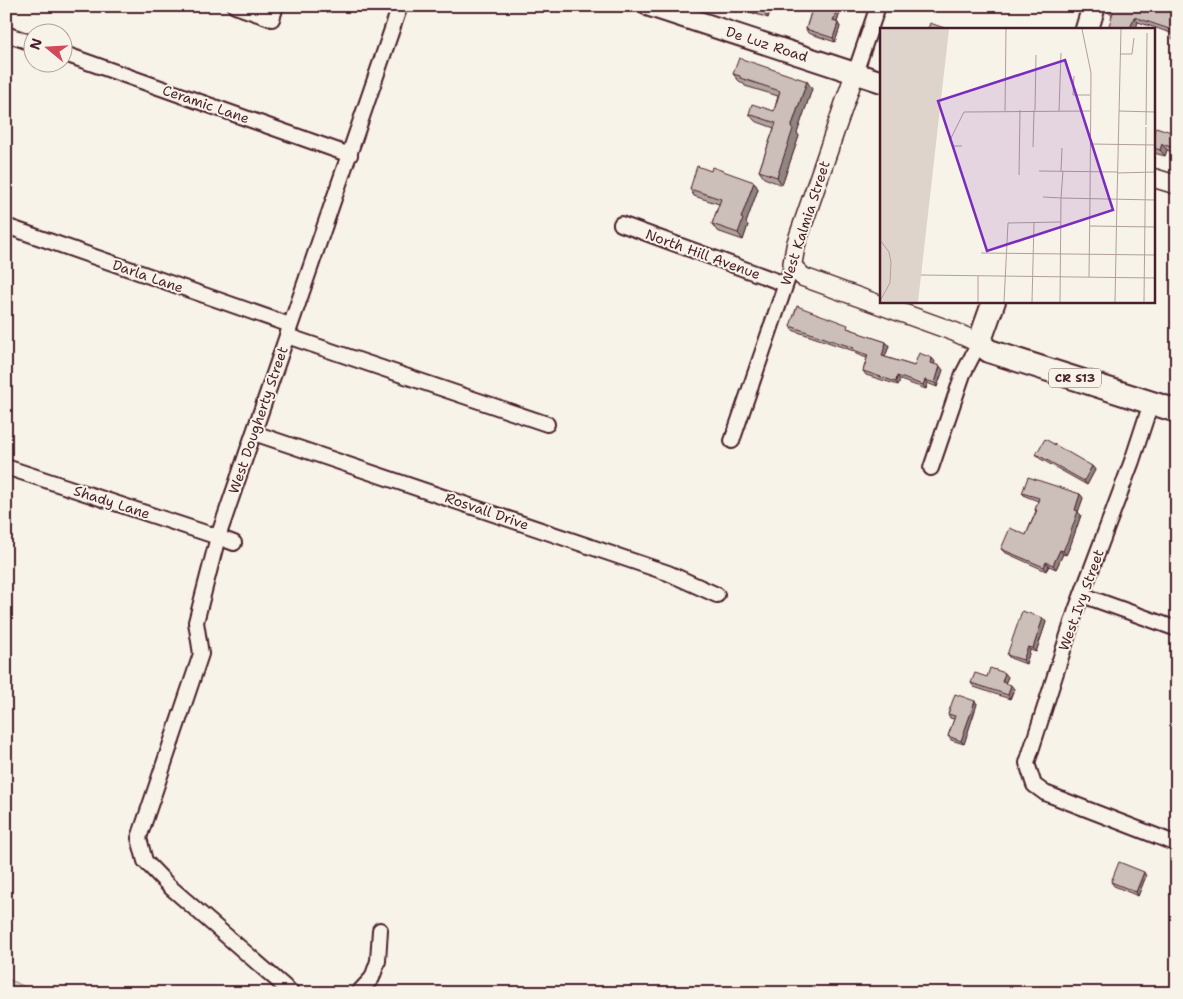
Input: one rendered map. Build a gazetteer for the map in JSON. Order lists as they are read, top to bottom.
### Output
{
  "streets": {
    "main road": ["De Luz Road", "CR S13"],
    "street": [
      "Ceramic Lane",
      "West Kalmia Street",
      "North Hill Avenue",
      "Darla Lane",
      "West Dougherty Street",
      "Shady Lane",
      "Rosvall Drive",
      "West Ivy Street"
    ]
  },
  "crossings": [
    ["De Luz Road", "West Kalmia Street"],
    ["Ceramic Lane", "West Dougherty Street"],
    ["West Kalmia Street", "North Hill Avenue"],
    ["Darla Lane", "West Dougherty Street"],
    ["CR S13", "West Ivy Street"],
    ["West Dougherty Street", "Shady Lane"],
    ["West Dougherty Street", "Rosvall Drive"]
  ],
  "north": "left"
}
